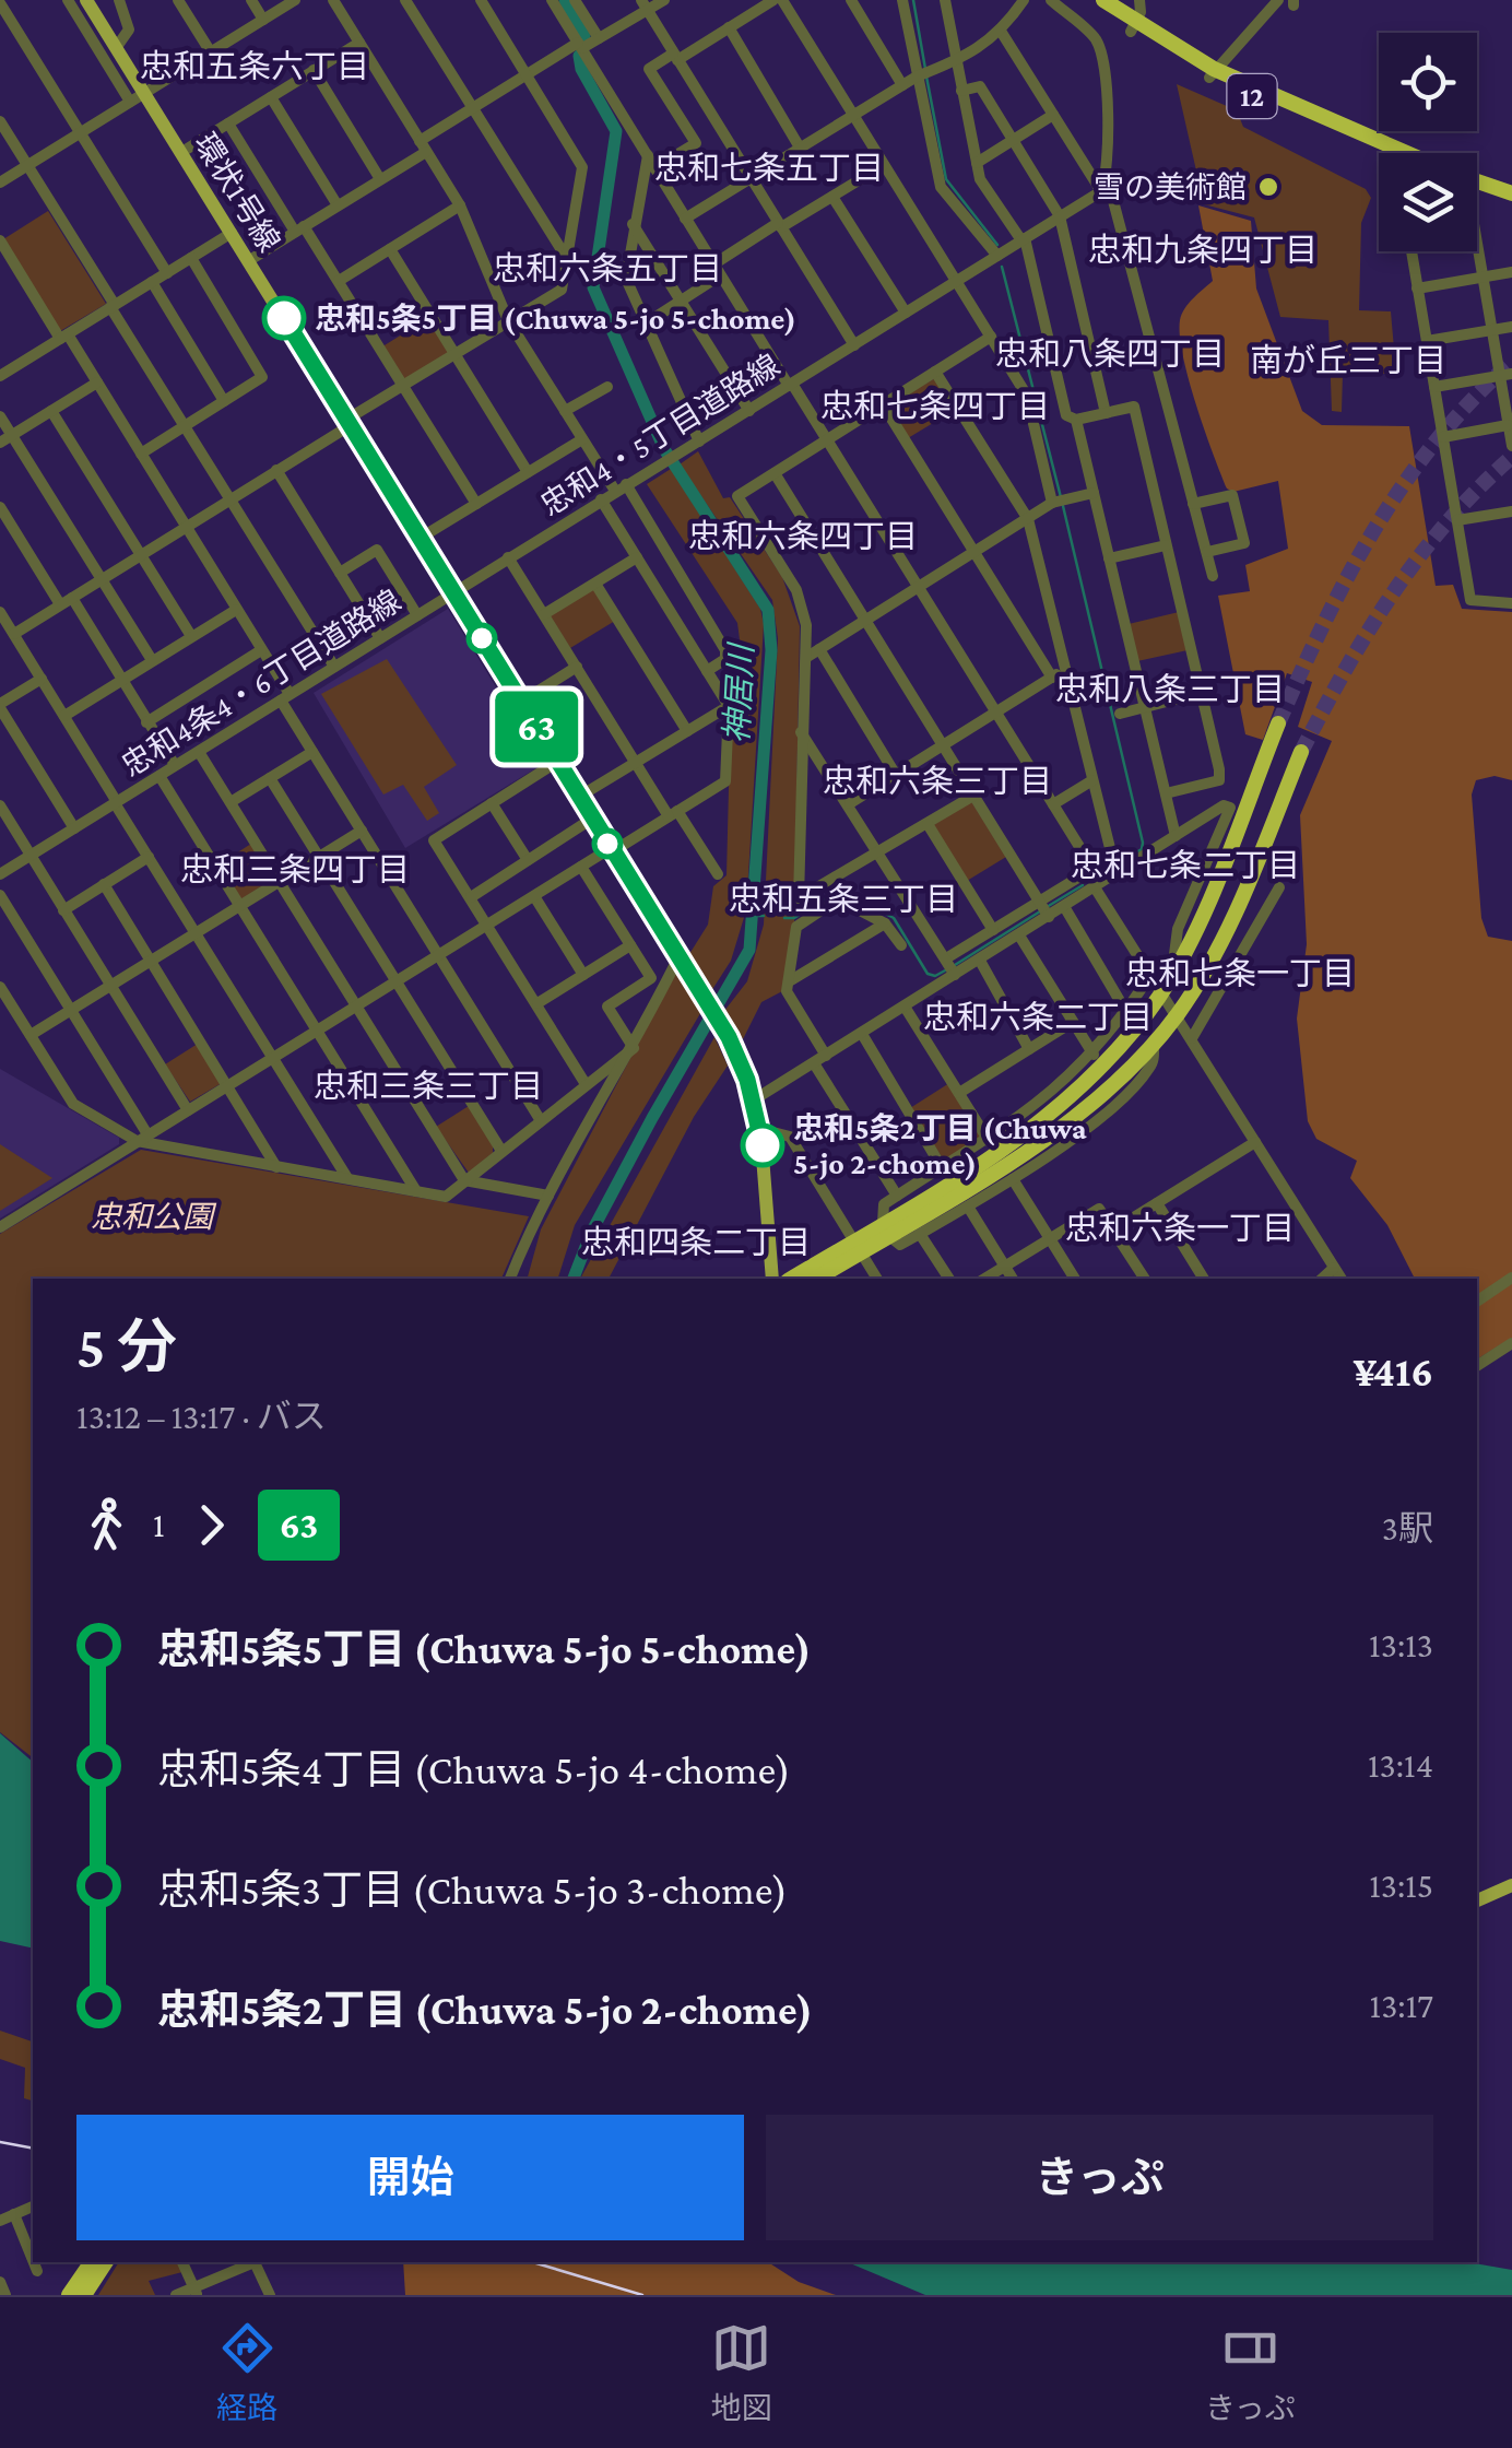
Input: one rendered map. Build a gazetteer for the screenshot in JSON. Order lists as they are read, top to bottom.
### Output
{
  "streets": {
    "highway": ["12"],
    "main road": ["環状1号線"],
    "street": ["忠和4・5丁目道路線", "忠和4条4・6丁目道路線"]
  },
  "crossings": [
    ["環状1号線", "忠和4・5丁目道路線"],
    ["環状1号線", "忠和4条4・6丁目道路線"],
    ["忠和4・5丁目道路線", "忠和4条4・6丁目道路線"]
  ],
  "districts": [
    "忠和五条六丁目",
    "忠和七条五丁目",
    "忠和九条四丁目",
    "忠和六条五丁目",
    "忠和八条四丁目",
    "南が丘三丁目",
    "忠和七条四丁目",
    "忠和六条四丁目",
    "忠和八条三丁目",
    "忠和六条三丁目",
    "忠和七条二丁目",
    "忠和三条四丁目",
    "忠和五条三丁目",
    "忠和七条一丁目",
    "忠和六条二丁目",
    "忠和三条三丁目",
    "忠和六条一丁目",
    "忠和四条二丁目"
  ],
  "water": ["神居川"],
  "parks": ["忠和公園"],
  "places": ["雪の美術館", "忠和5条5丁目 (Chuwa 5-jo 5-chome)", "忠和5条2丁目 (Chuwa 5-jo 2-chome)"],
  "lines": ["bus line 63"],
  "page": {
    "on_map": "63",
    "heading": ["5 分", "13:12 – 13:17 · バス", "¥416"],
    "legs": ["1", "63", "3駅"],
    "list": [
      {
        "name": "忠和5条5丁目 (Chuwa 5-jo 5-chome)",
        "value": "13:13"
      },
      {
        "name": "忠和5条4丁目 (Chuwa 5-jo 4-chome)",
        "value": "13:14"
      },
      {
        "name": "忠和5条3丁目 (Chuwa 5-jo 3-chome)",
        "value": "13:15"
      },
      {
        "name": "忠和5条2丁目 (Chuwa 5-jo 2-chome)",
        "value": "13:17"
      }
    ],
    "buttons": ["開始", "きっぷ"],
    "tabs": ["経路", "地図", "きっぷ"]
  }
}
